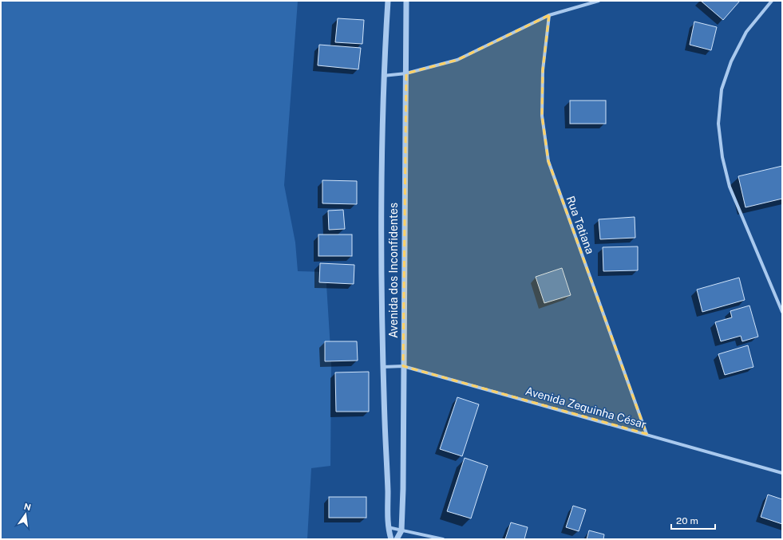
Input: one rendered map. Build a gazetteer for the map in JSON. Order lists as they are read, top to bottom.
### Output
{
  "streets": {
    "street": ["Rua Tatiana", "Avenida dos Inconfidentes", "Avenida Zequinha César"]
  },
  "crossings": [
    ["Rua Tatiana", "Avenida Zequinha César"],
    ["Avenida dos Inconfidentes", "Avenida Zequinha César"]
  ],
  "scale_bar": "20 m",
  "north": "top"
}
